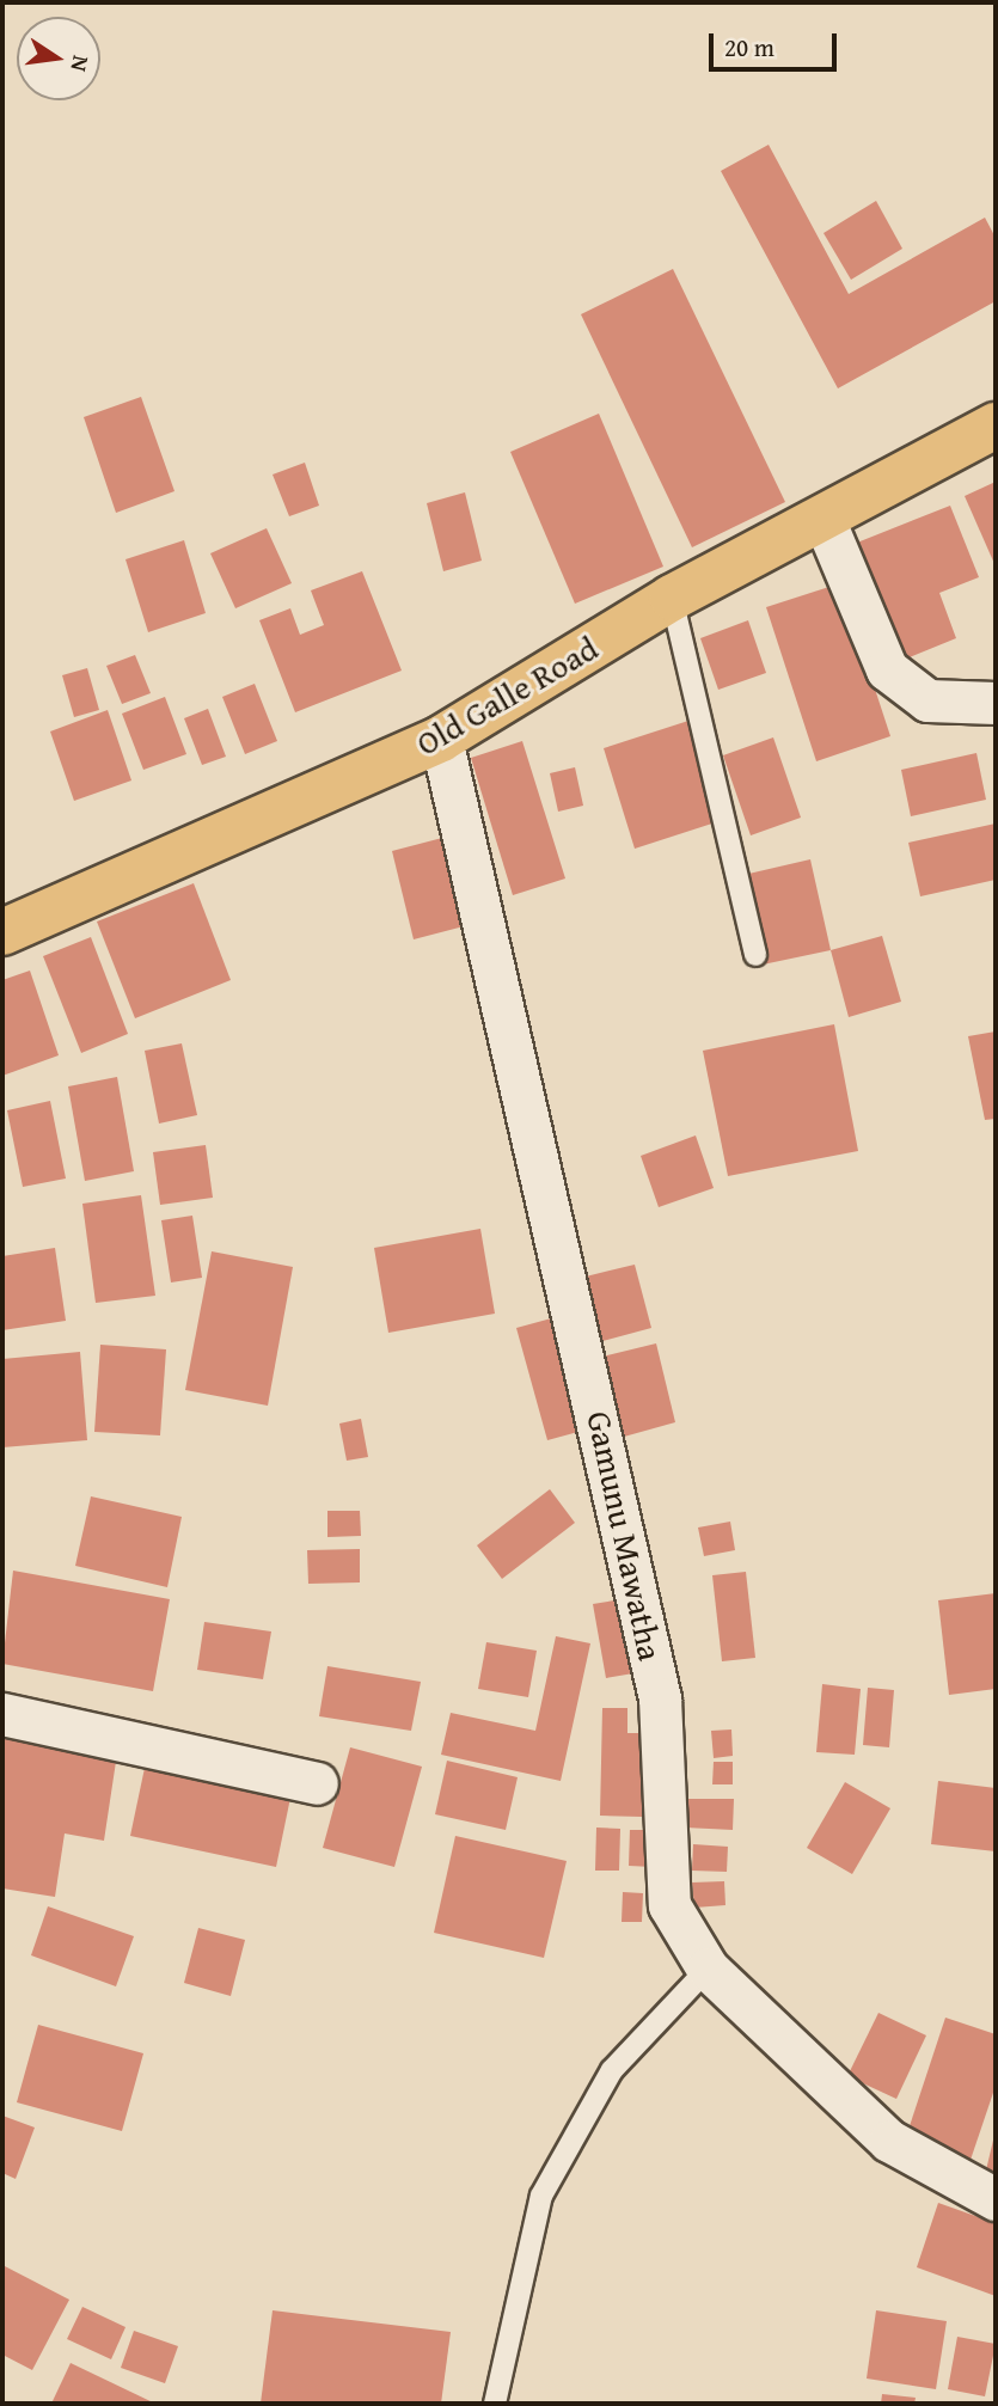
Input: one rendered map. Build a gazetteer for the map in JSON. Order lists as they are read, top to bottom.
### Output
{
  "streets": {
    "highway": ["Old Galle Road"],
    "street": ["Gamunu Mawatha"]
  },
  "crossings": [
    ["Old Galle Road", "Gamunu Mawatha"]
  ],
  "scale_bar": "20 m",
  "north": "right"
}
